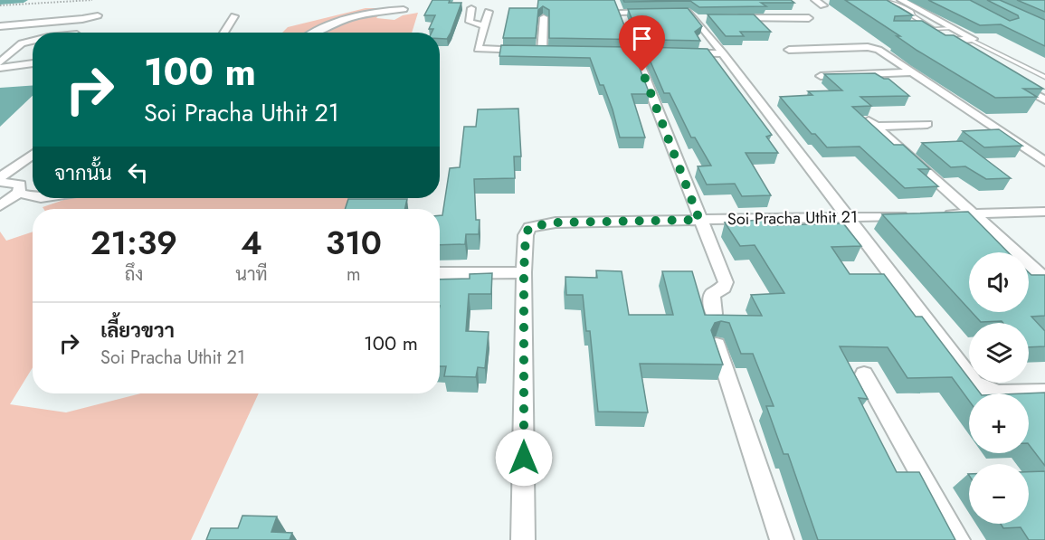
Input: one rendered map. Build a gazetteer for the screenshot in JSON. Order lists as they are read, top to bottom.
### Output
{
  "streets": {
    "street": ["Soi Pracha Uthit 21"]
  },
  "page": {
    "turn": ["100 m", "Soi Pracha Uthit 21"],
    "then": "จากนั้น",
    "eta": [
      "21:39",
      "ถึง",
      "4",
      "นาที",
      "310",
      "m"
    ],
    "map_buttons": ["+", "−"],
    "list": [
      {
        "name": "เลี้ยวขวา",
        "note": "Soi Pracha Uthit 21",
        "value": "100 m"
      }
    ]
  }
}
